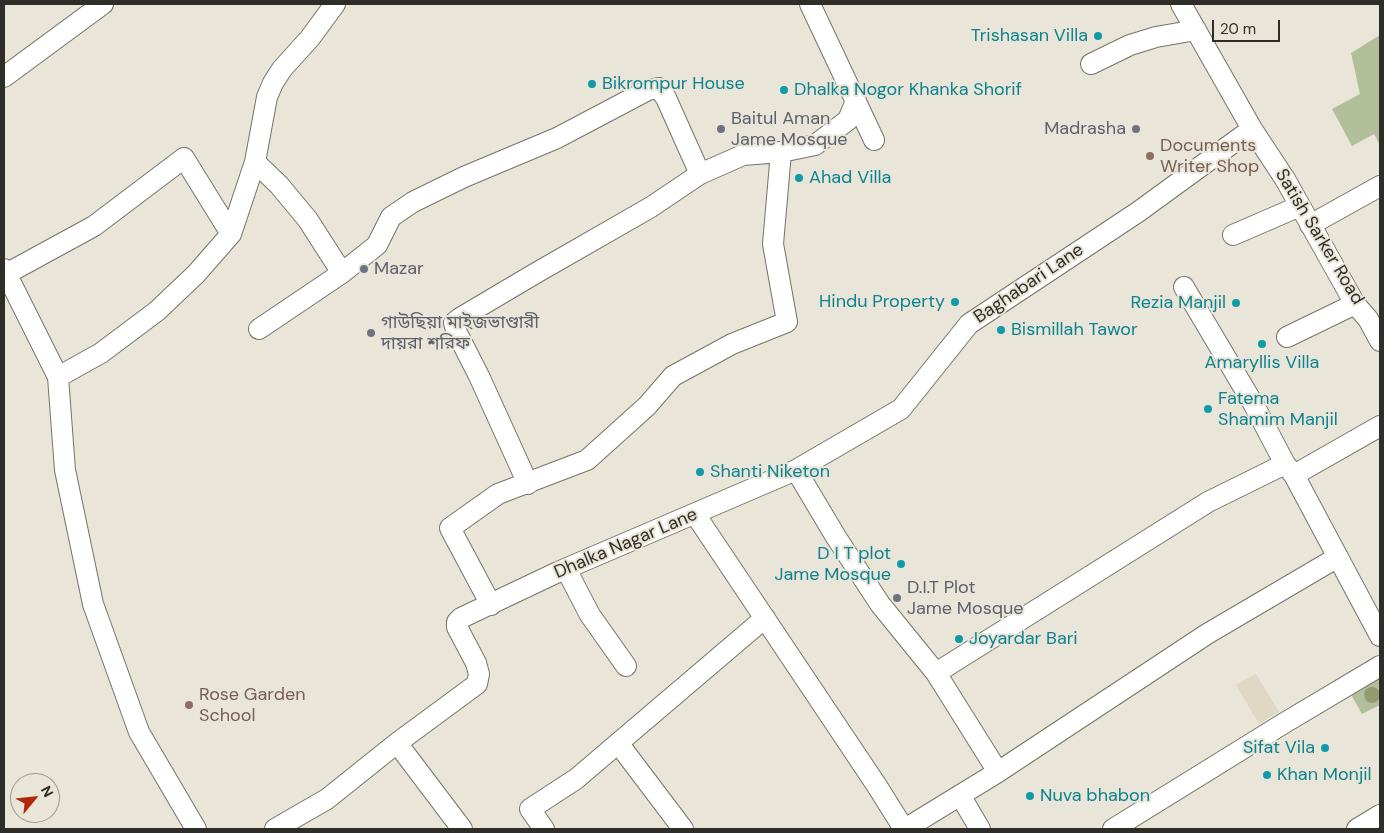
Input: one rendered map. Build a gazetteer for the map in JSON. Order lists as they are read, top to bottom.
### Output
{
  "streets": {
    "street": ["Satish Sarker Road", "Baghabari Lane", "Dhalka Nagar Lane"]
  },
  "crossings": [
    ["Satish Sarker Road", "Baghabari Lane"],
    ["Baghabari Lane", "Dhalka Nagar Lane"]
  ],
  "places": [
    "Trishasan Villa",
    "Bikrompur House",
    "Dhalka Nogor Khanka Shorif",
    "Baitul Aman Jame Mosque",
    "Madrasha",
    "Documents Writer Shop",
    "Ahad Villa",
    "Mazar",
    "Hindu Property",
    "Rezia Manjil",
    "Bismillah Tawor",
    "গাউছিয়া মাইজভাণ্ডারী দায়রা শরিফ",
    "Amaryllis Villa",
    "Fatema Shamim Manjil",
    "Shanti Niketon",
    "D I T plot Jame Mosque",
    "D.I.T Plot Jame Mosque",
    "Joyardar Bari",
    "Rose Garden School",
    "Sifat Vila",
    "Khan Monjil",
    "Nuva bhabon"
  ],
  "scale_bar": "20 m",
  "north": "top right"
}
